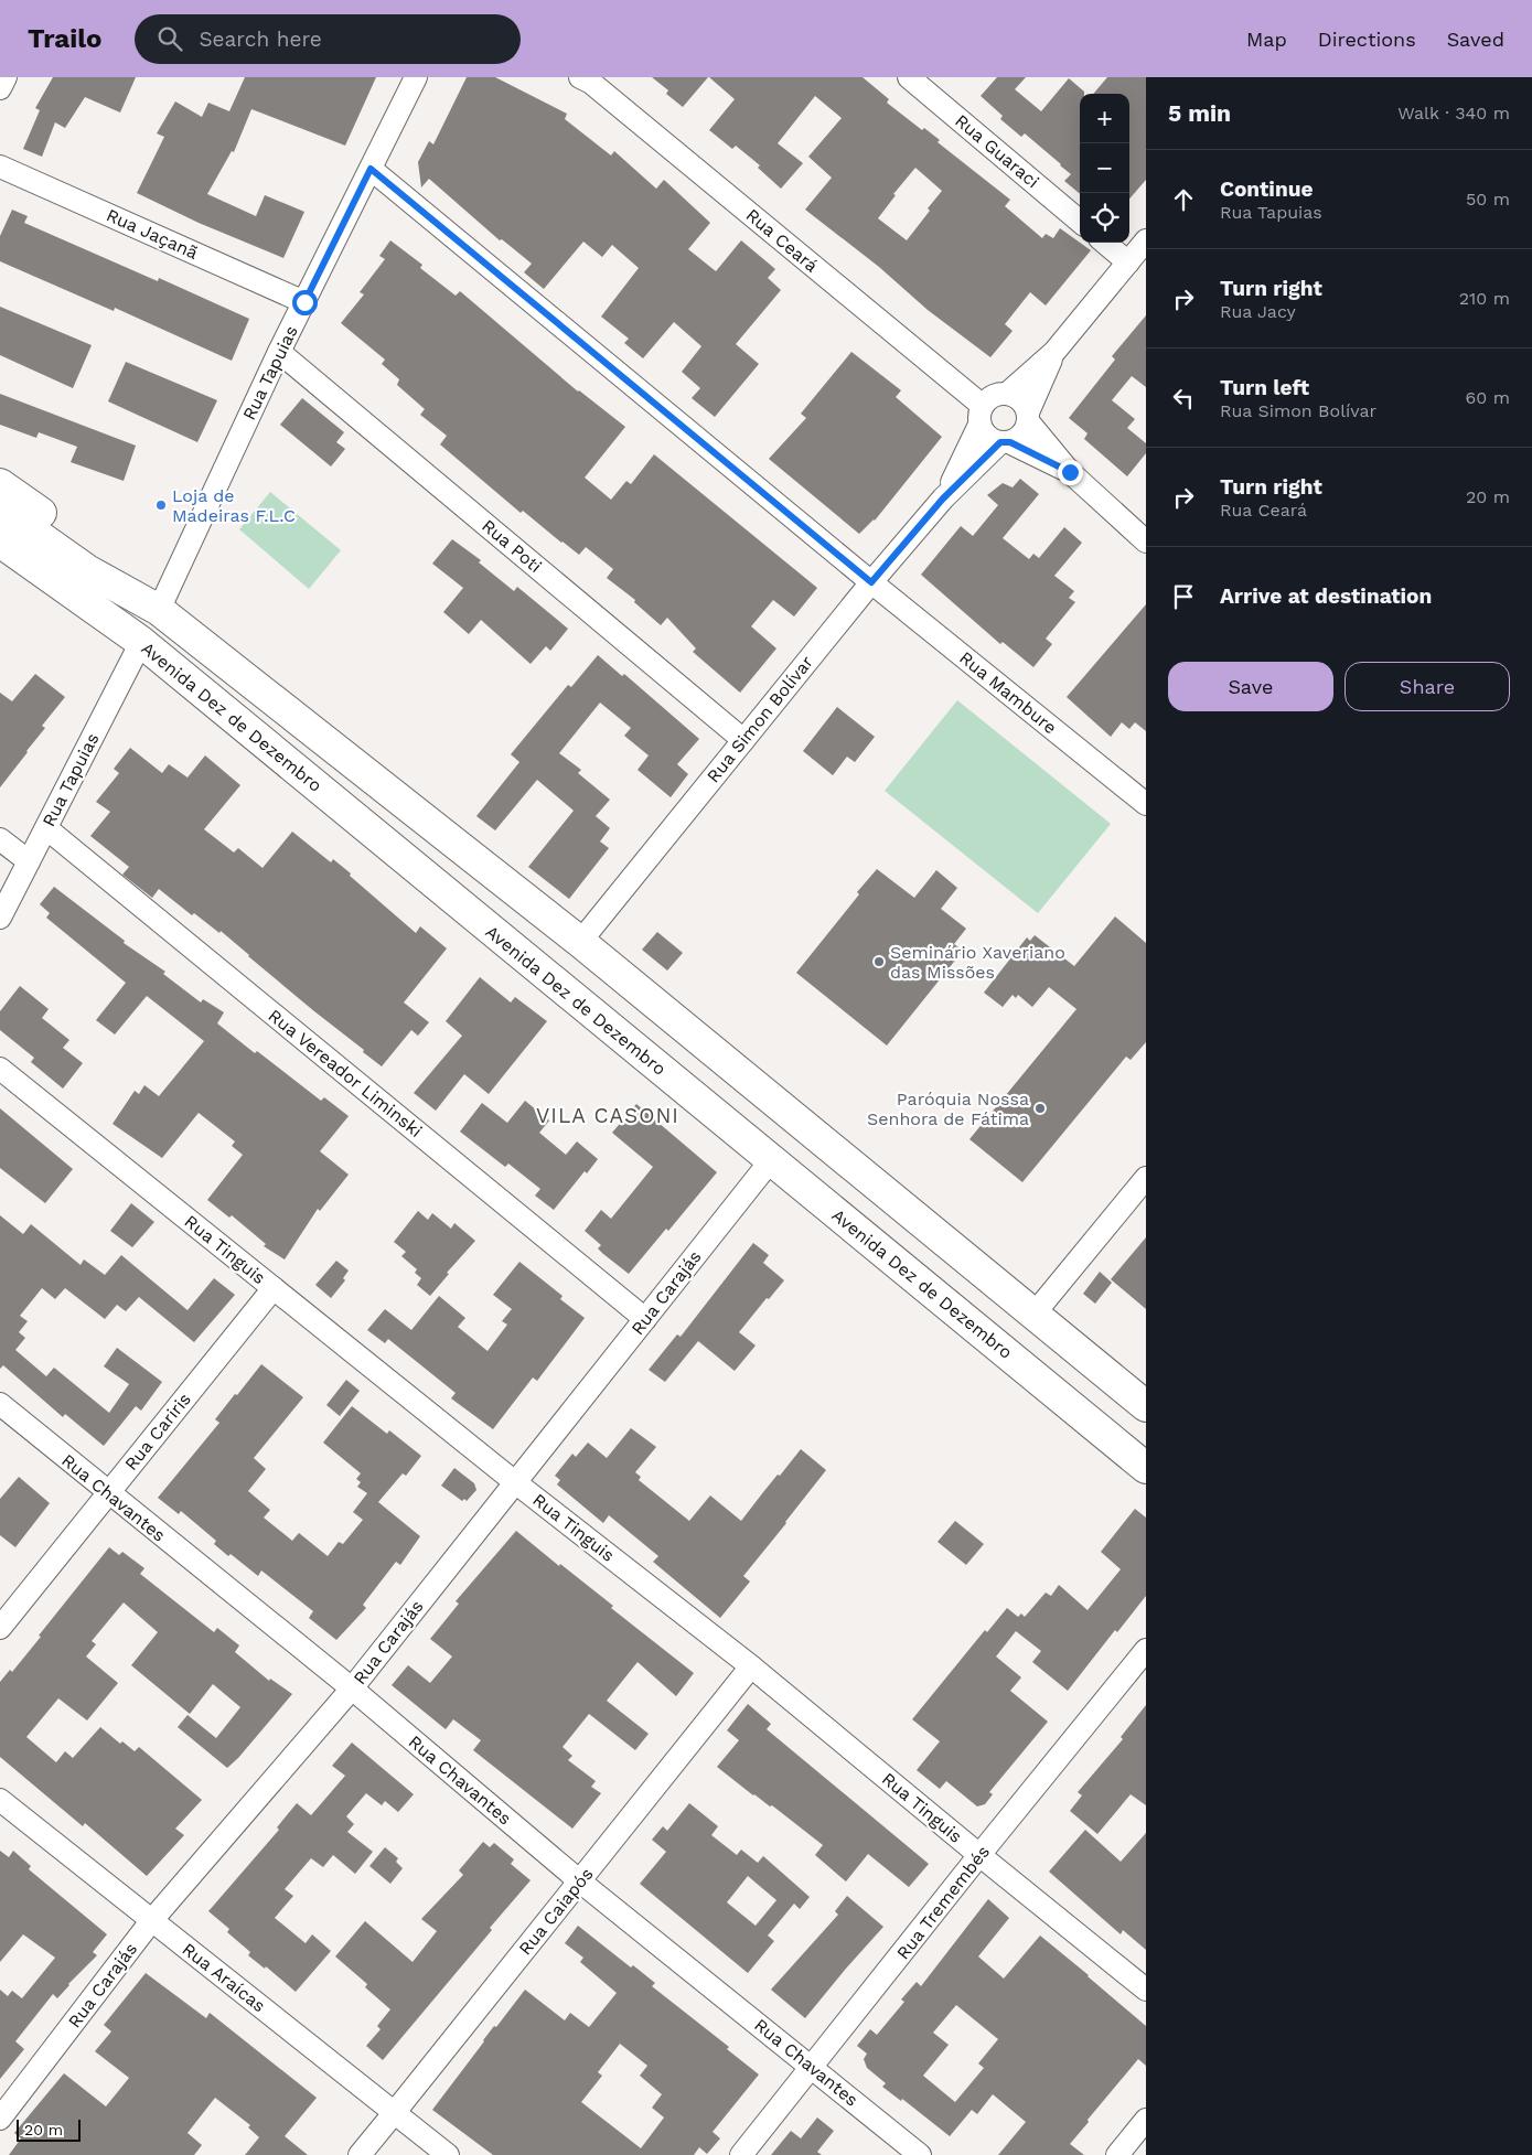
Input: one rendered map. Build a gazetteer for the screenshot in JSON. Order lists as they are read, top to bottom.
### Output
{
  "streets": {
    "highway": ["Avenida Dez de Dezembro"],
    "street": [
      "Rua Guaraci",
      "Rua Jaçanã",
      "Rua Ceará",
      "Rua Tapuias",
      "Rua Poti",
      "Rua Mambure",
      "Rua Simon Bolívar",
      "Rua Vereador Liminski",
      "Rua Tinguis",
      "Rua Carajás",
      "Rua Cariris",
      "Rua Chavantes",
      "Rua Tremembés",
      "Rua Caiapós",
      "Rua Araícas"
    ]
  },
  "crossings": [
    ["Rua Jaçanã", "Rua Tapuias"],
    ["Rua Ceará", "Rua Simon Bolívar"],
    ["Rua Tapuias", "Rua Poti"],
    ["Rua Tapuias", "Rua Mambure"],
    ["Rua Tapuias", "Avenida Dez de Dezembro"],
    ["Rua Tapuias", "Rua Vereador Liminski"],
    ["Rua Poti", "Rua Simon Bolívar"],
    ["Rua Mambure", "Rua Simon Bolívar"],
    ["Avenida Dez de Dezembro", "Rua Simon Bolívar"],
    ["Avenida Dez de Dezembro", "Rua Carajás"],
    ["Rua Vereador Liminski", "Rua Carajás"],
    ["Rua Tinguis", "Rua Carajás"],
    ["Rua Tinguis", "Rua Cariris"],
    ["Rua Tinguis", "Rua Tremembés"],
    ["Rua Tinguis", "Rua Caiapós"],
    ["Rua Carajás", "Rua Chavantes"],
    ["Rua Carajás", "Rua Araícas"],
    ["Rua Cariris", "Rua Chavantes"],
    ["Rua Chavantes", "Rua Tremembés"],
    ["Rua Chavantes", "Rua Caiapós"],
    ["Rua Caiapós", "Rua Araícas"]
  ],
  "districts": ["VILA CASONI"],
  "places": ["Loja de Madeiras F.L.C", "Seminário Xaveriano das Missões", "Paróquia Nossa Senhora de Fátima"],
  "scale_bar": "20 m",
  "page": {
    "header": "Trailo",
    "search": "Search here",
    "nav": ["Map", "Directions", "Saved"],
    "heading": ["5 min", "Walk · 340 m"],
    "map_buttons": ["+", "−"],
    "list": [
      ["Continue", "Rua Tapuias", "50 m"],
      ["Turn right", "Rua Jacy", "210 m"],
      ["Turn left", "Rua Simon Bolívar", "60 m"],
      ["Turn right", "Rua Ceará", "20 m"],
      "Arrive at destination"
    ],
    "buttons": ["Save", "Share"],
    "scale": "20 m"
  }
}
